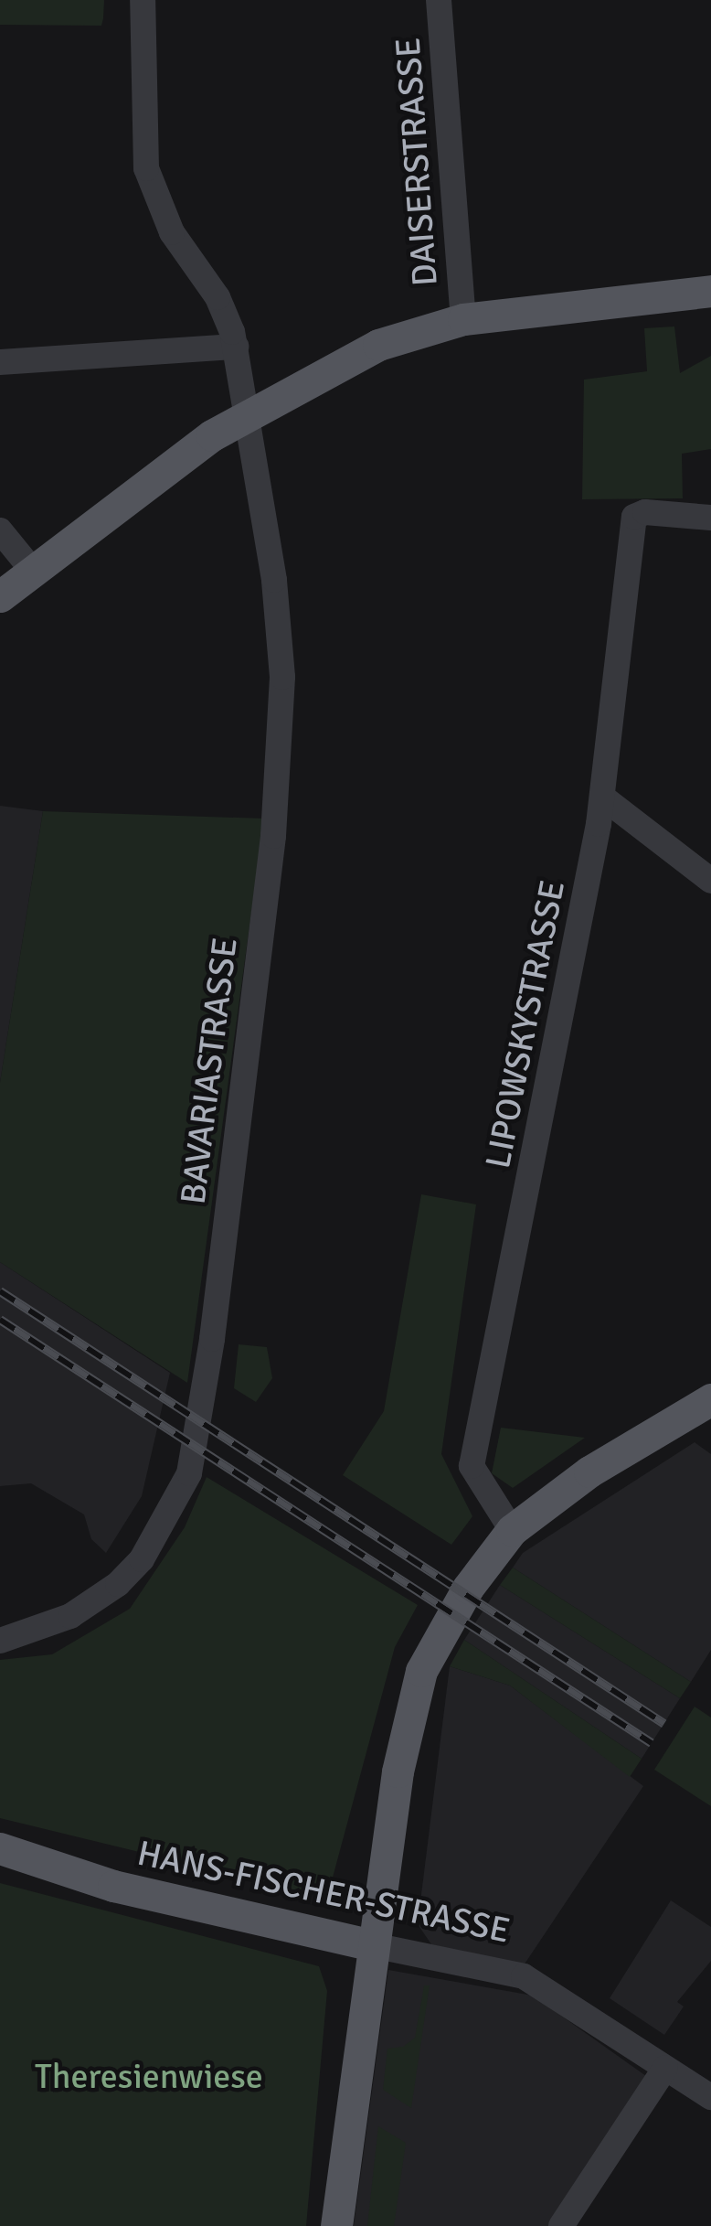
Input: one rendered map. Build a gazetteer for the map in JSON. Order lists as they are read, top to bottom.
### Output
{
  "streets": {
    "main road": ["HANS-FISCHER-STRASSE"],
    "street": ["DAISERSTRASSE", "LIPOWSKYSTRASSE", "BAVARIASTRASSE"]
  },
  "parks": ["Theresienwiese"]
}
